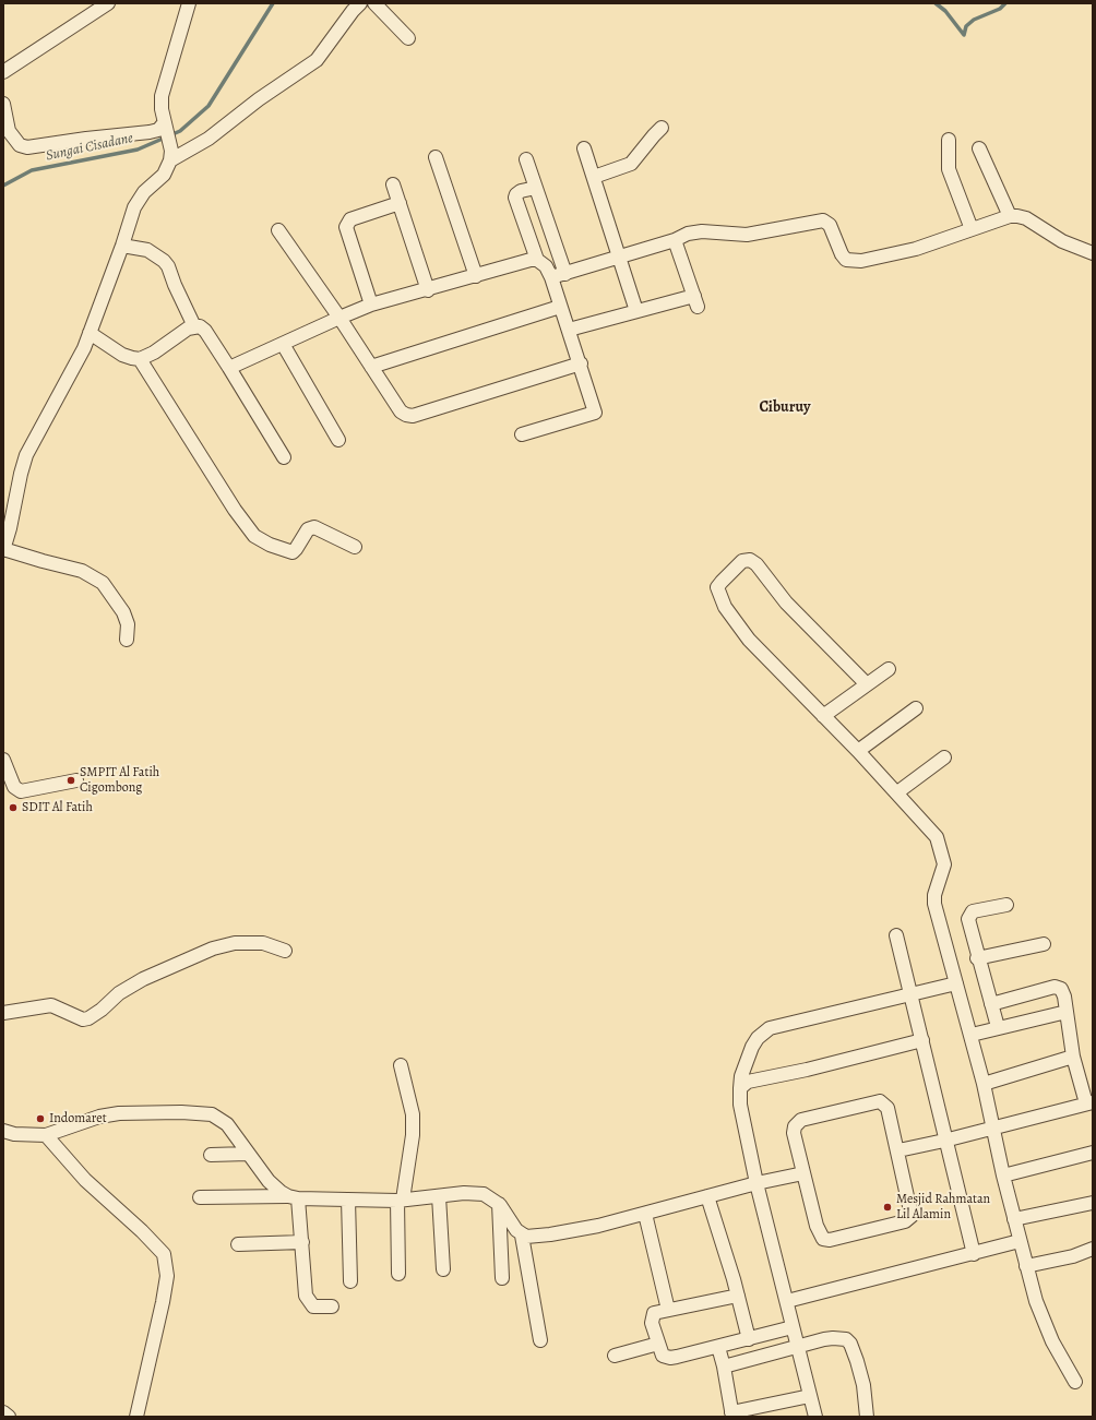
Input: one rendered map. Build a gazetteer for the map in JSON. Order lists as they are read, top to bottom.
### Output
{
  "districts": ["Ciburuy"],
  "water": ["Sungai Cisadane"],
  "places": [
    "SMPIT Al Fatih Cigombong",
    "SDIT Al Fatih",
    "Indomaret",
    "Mesjid Rahmatan Lil Alamin"
  ]
}
